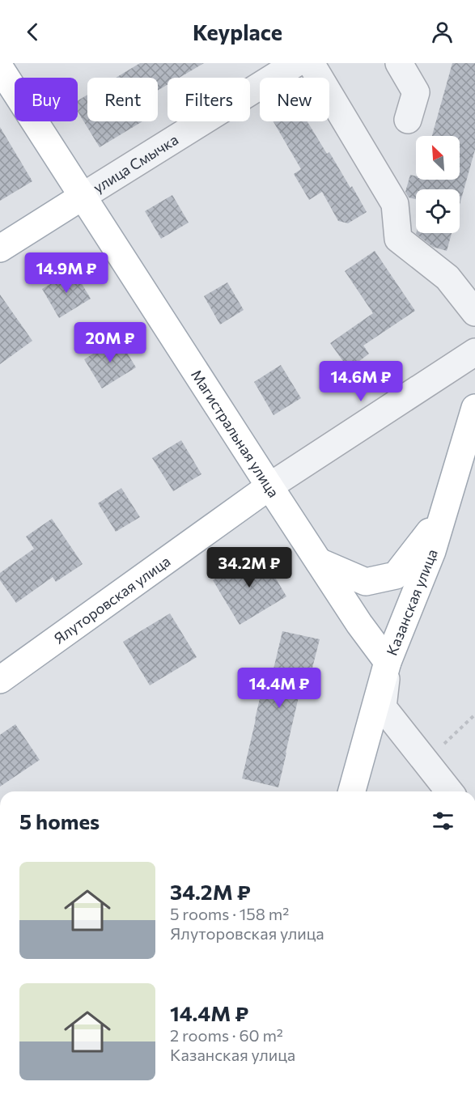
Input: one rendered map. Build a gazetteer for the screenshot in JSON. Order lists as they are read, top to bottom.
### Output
{
  "streets": {
    "main road": [
      "улица Смычка",
      "Магистральная улица",
      "Ялуторовская улица",
      "Казанская улица"
    ]
  },
  "crossings": [
    ["улица Смычка", "Магистральная улица"],
    ["Магистральная улица", "Ялуторовская улица"],
    ["Магистральная улица", "Казанская улица"]
  ],
  "north": "top left",
  "page": {
    "header": "Keyplace",
    "chip": [
      "Buy",
      "Rent",
      "Filters",
      "New"
    ],
    "price": [
      "14.9M ₽",
      "20M ₽",
      "14.6M ₽",
      "34.2M ₽",
      "14.4M ₽"
    ],
    "heading": "5 homes",
    "list": [
      {
        "name": "34.2M ₽",
        "note": "5 rooms · 158 m² · Ялуторовская улица"
      },
      {
        "name": "14.4M ₽",
        "note": "2 rooms · 60 m² · Казанская улица"
      }
    ]
  }
}
